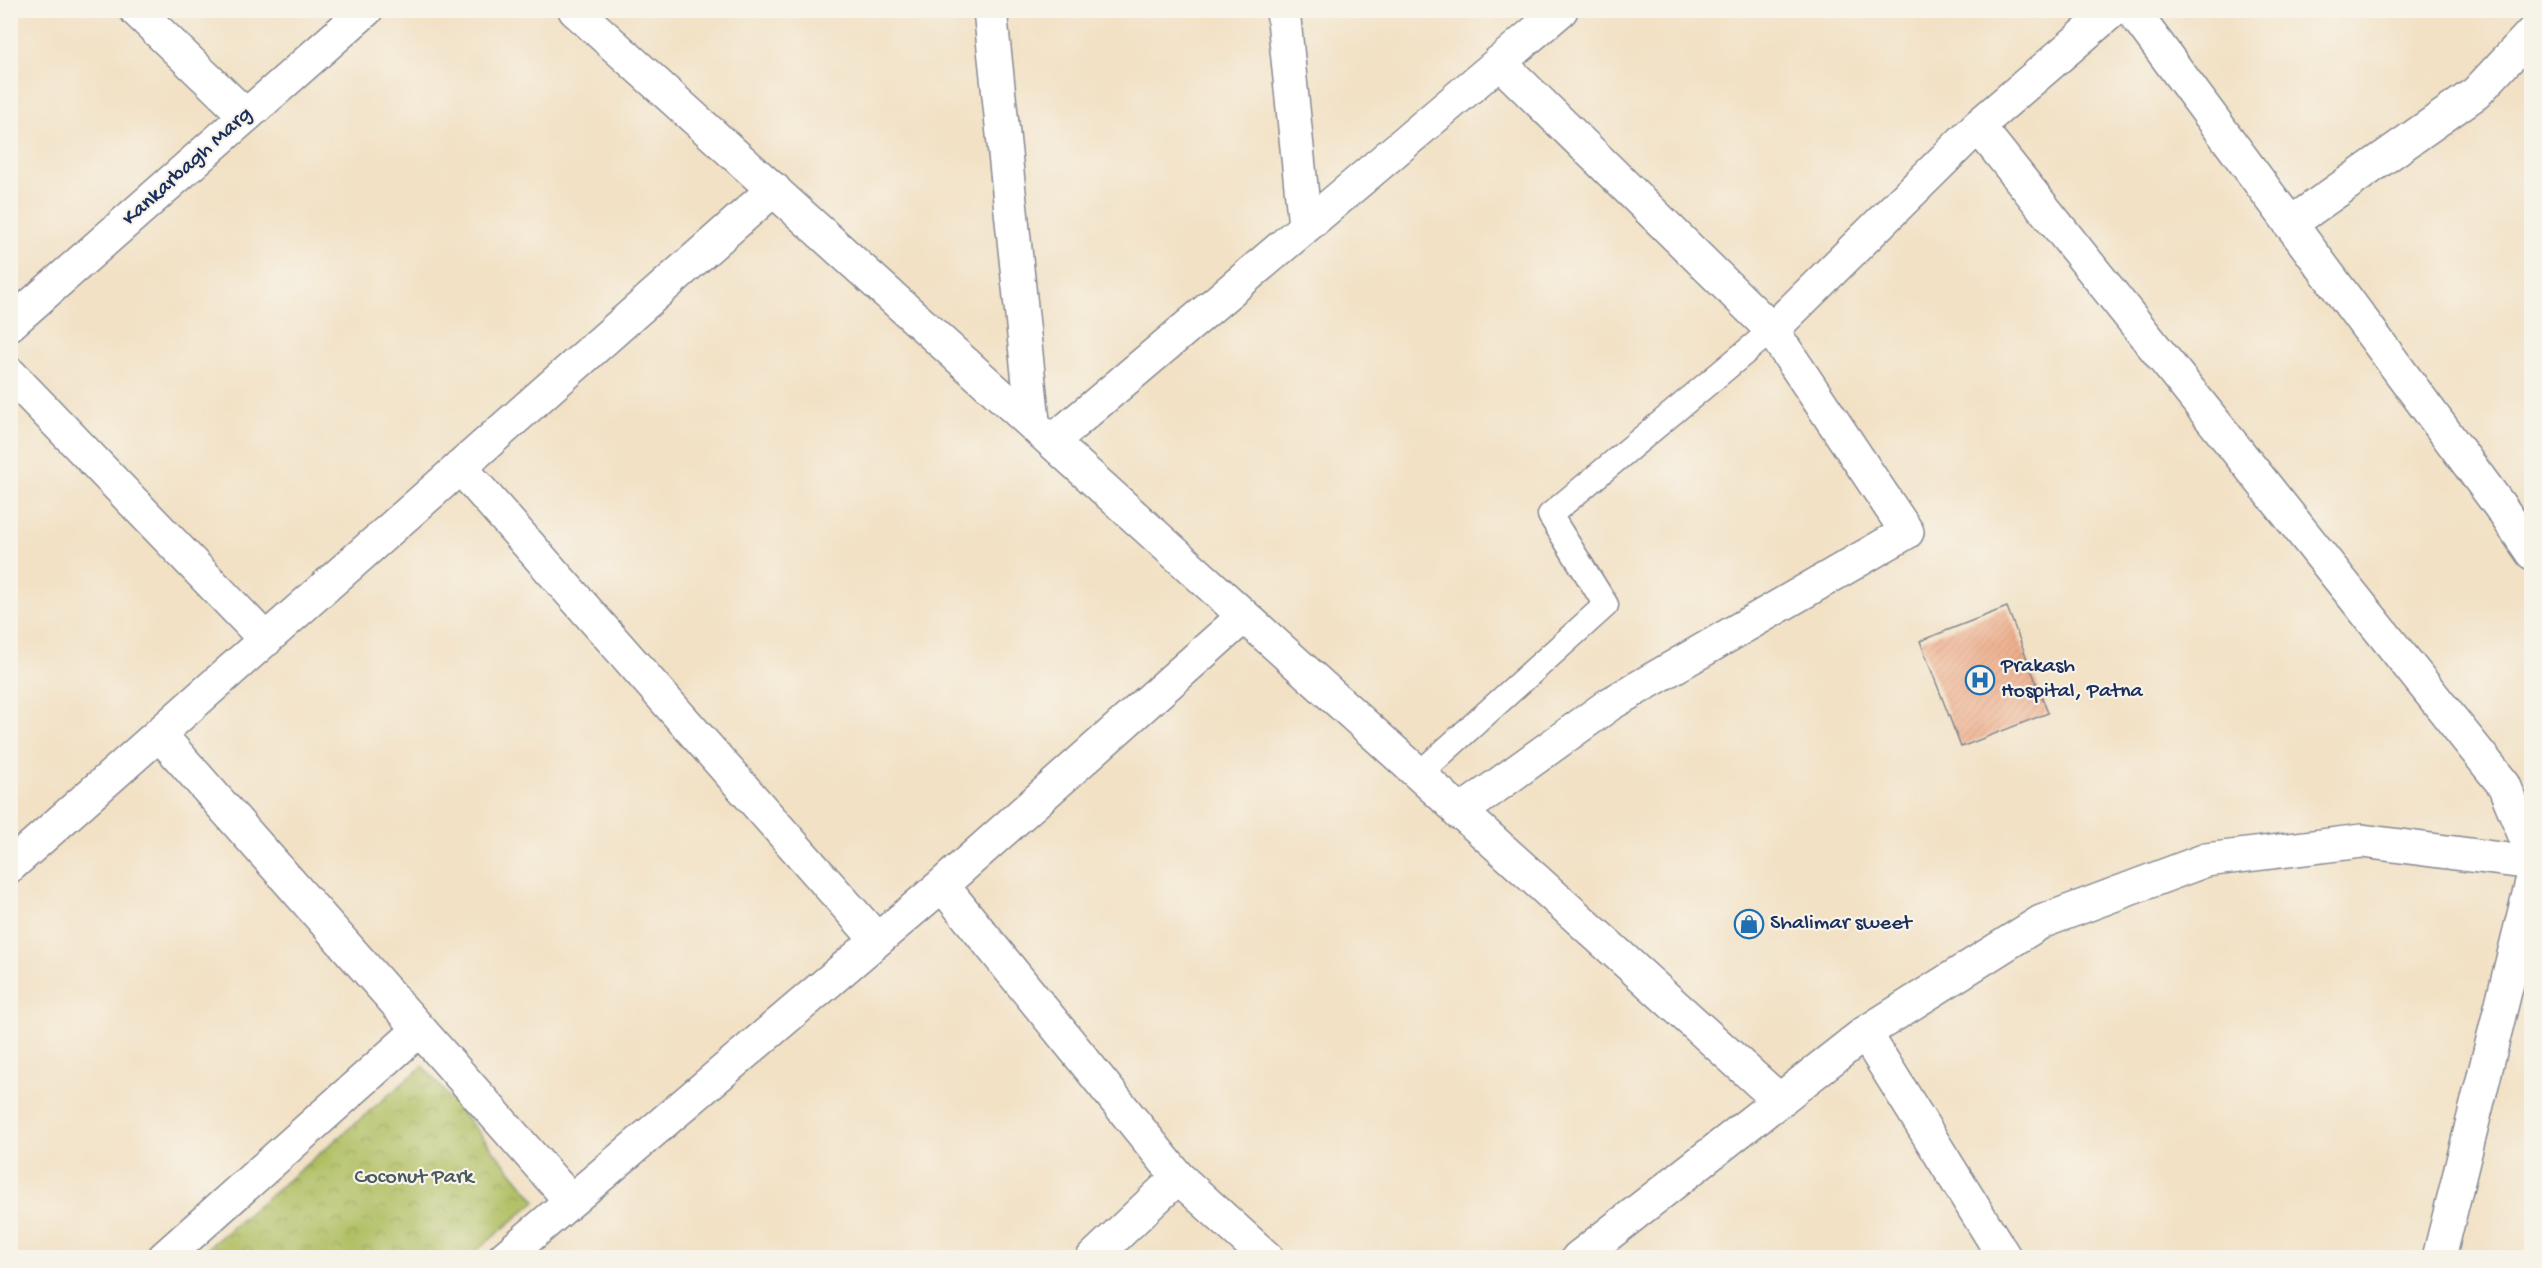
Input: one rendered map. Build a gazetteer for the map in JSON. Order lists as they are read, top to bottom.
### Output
{
  "streets": {
    "street": ["Kankarbagh Marg"]
  },
  "parks": ["Coconut Park"],
  "places": {
    "hospital": ["Prakash Hospital, Patna"],
    "shop": ["Shalimar sweet"]
  }
}
